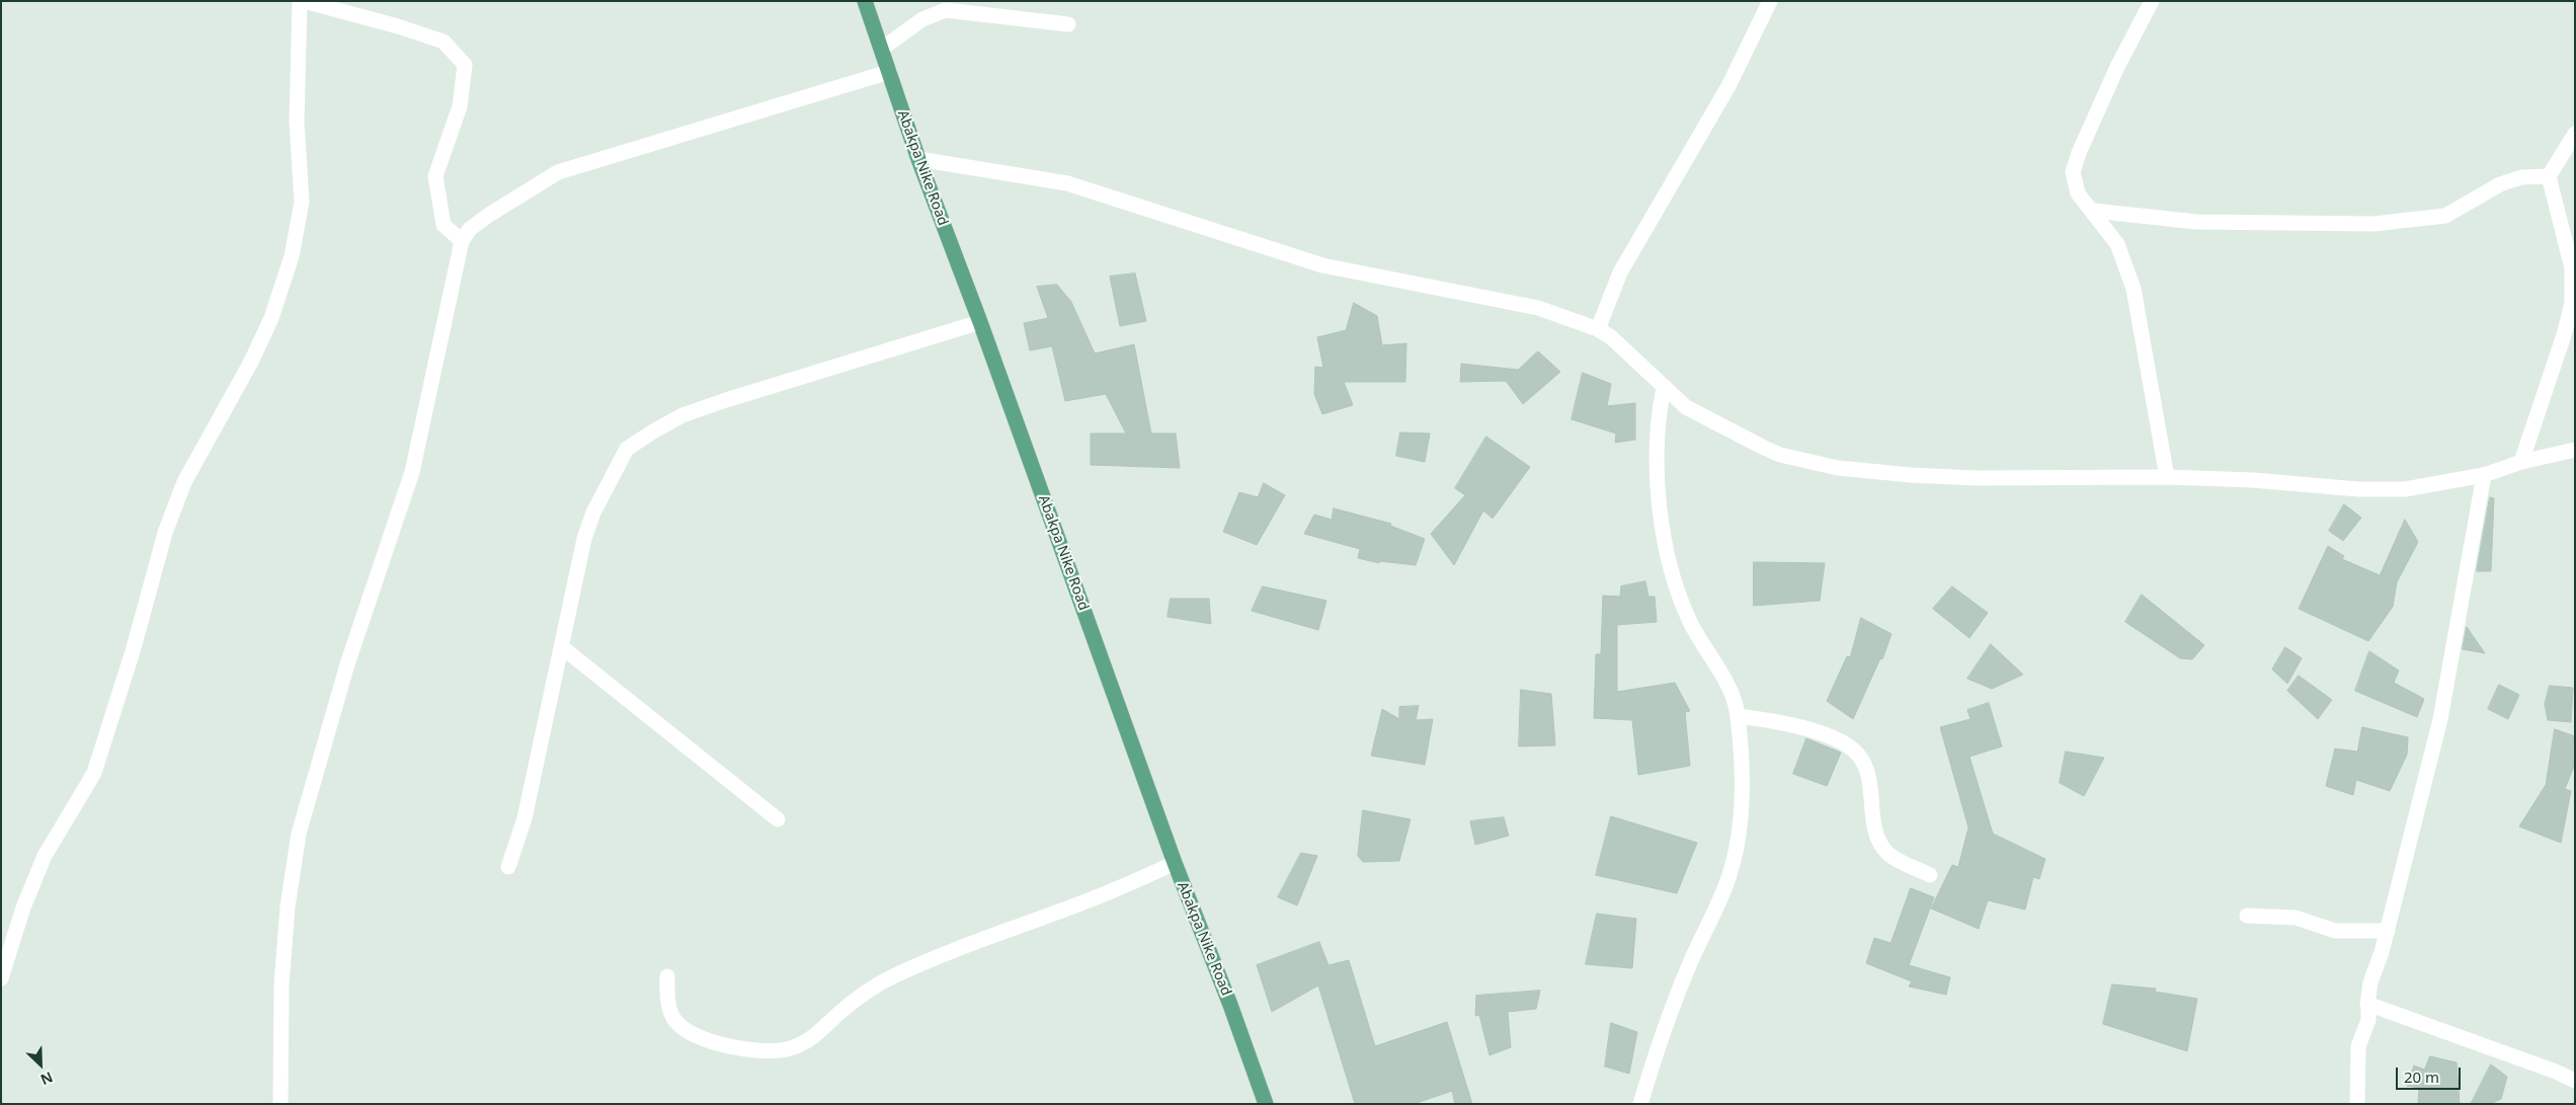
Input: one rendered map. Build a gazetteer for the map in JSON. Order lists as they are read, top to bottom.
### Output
{
  "streets": {
    "main road": ["Abakpa Nike Road"]
  },
  "scale_bar": "20 m",
  "north": "bottom right"
}
